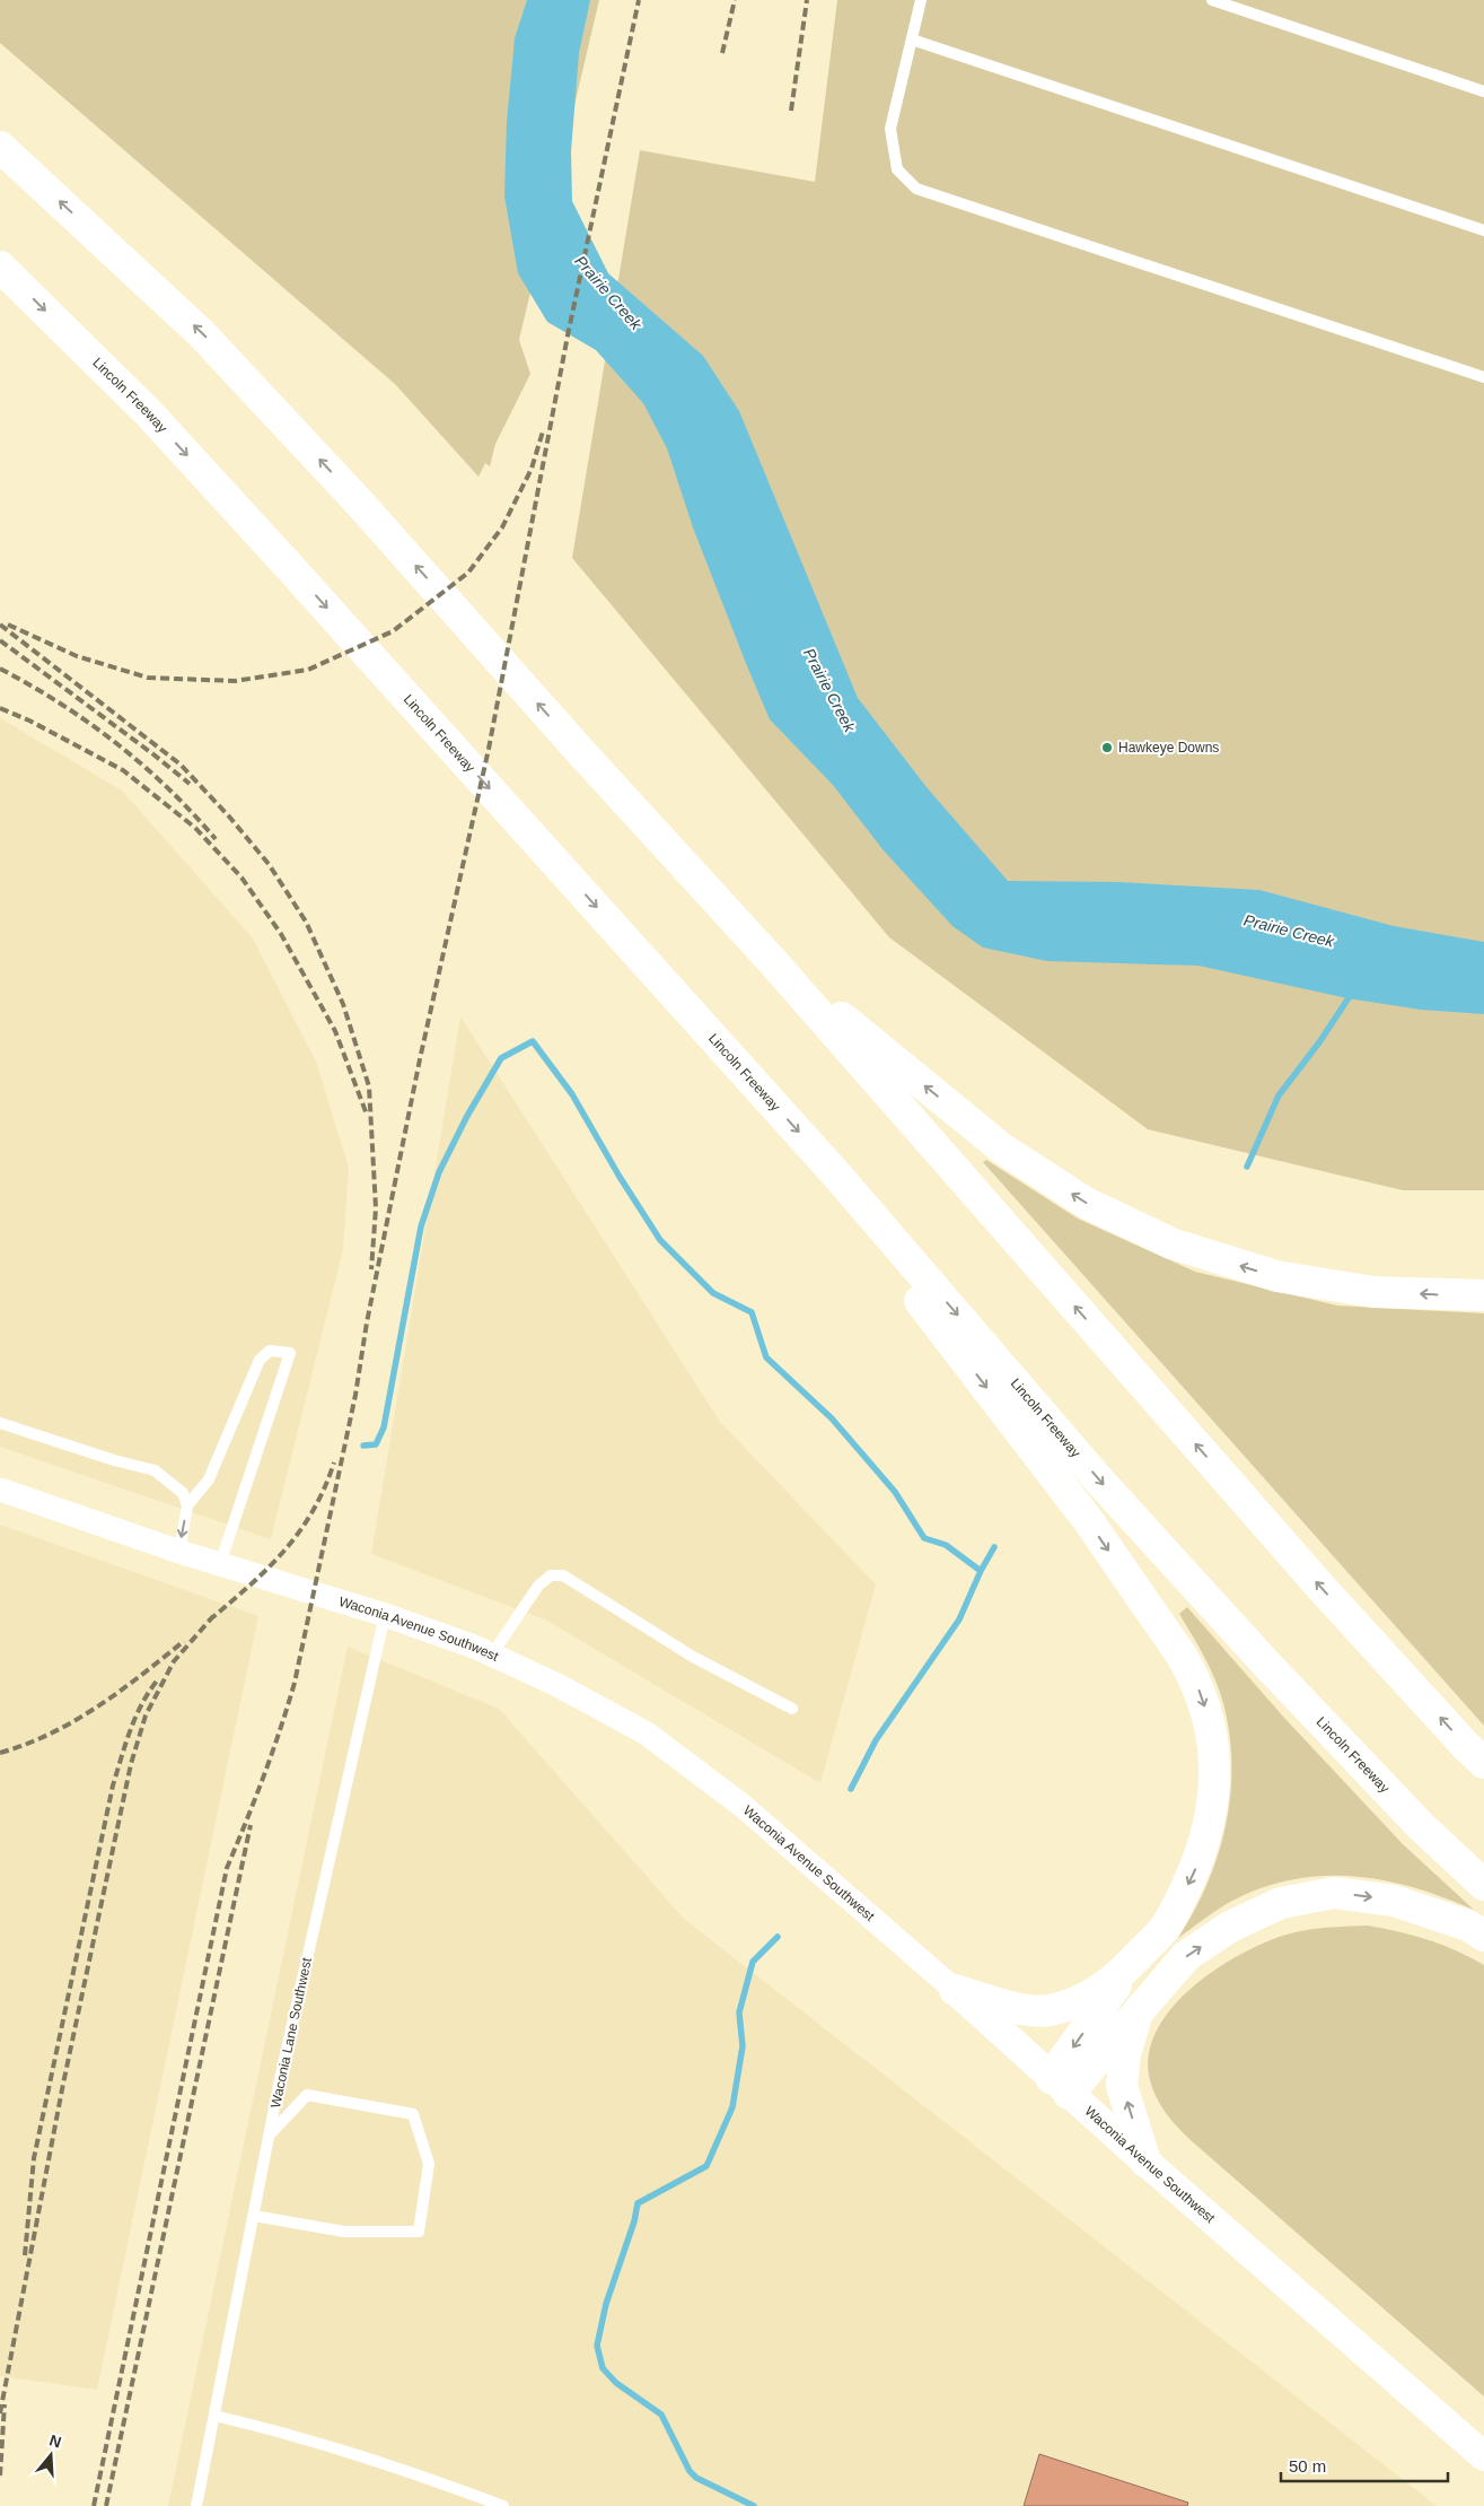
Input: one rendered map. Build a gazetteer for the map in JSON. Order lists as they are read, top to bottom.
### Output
{
  "streets": {
    "highway": ["Lincoln Freeway"],
    "street": ["Waconia Avenue Southwest"],
    "lane": ["Waconia Lane Southwest"]
  },
  "crossings": [
    ["Waconia Avenue Southwest", "Waconia Lane Southwest"]
  ],
  "water": ["Prairie Creek"],
  "places": ["Hawkeye Downs"],
  "scale_bar": "50 m",
  "north": "top"
}
